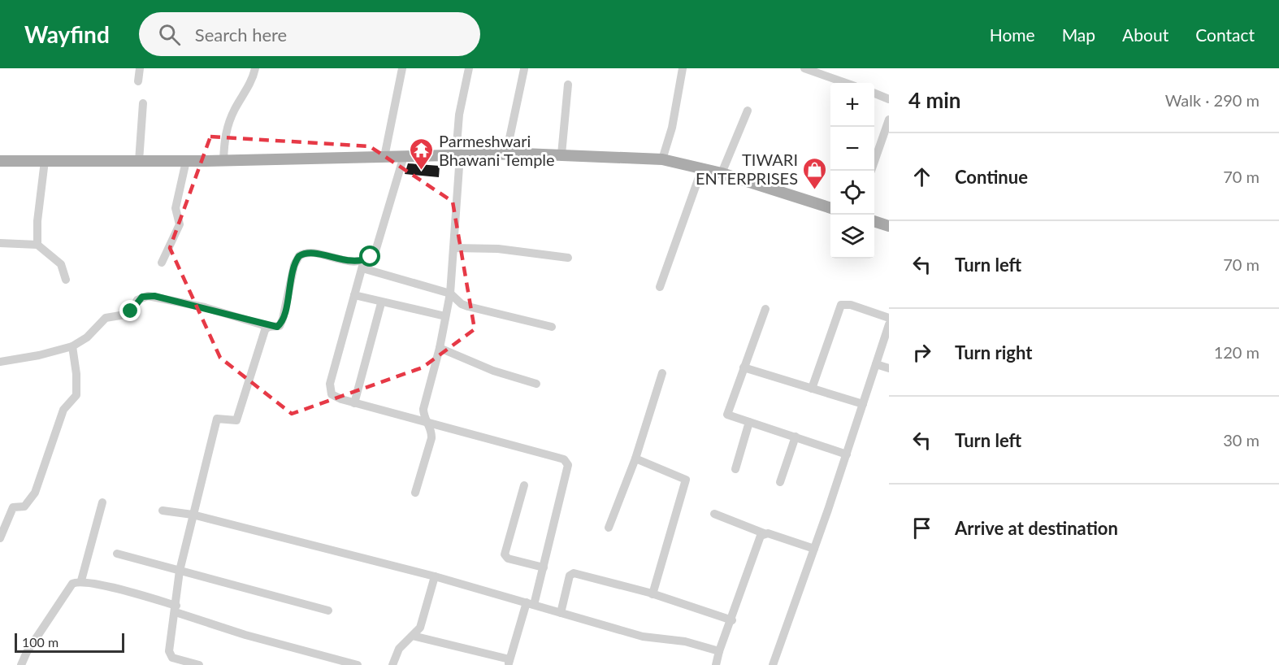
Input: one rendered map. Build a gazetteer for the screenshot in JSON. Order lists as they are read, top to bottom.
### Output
{
  "places": {
    "temple": ["Parmeshwari Bhawani Temple"],
    "shop": ["TIWARI ENTERPRISES"]
  },
  "scale_bar": "100 m",
  "page": {
    "header": "Wayfind",
    "search": "Search here",
    "nav": [
      "Home",
      "Map",
      "About",
      "Contact"
    ],
    "heading": ["4 min", "Walk · 290 m"],
    "map_buttons": ["+", "−"],
    "list": [
      ["Continue", "70 m"],
      ["Turn left", "70 m"],
      ["Turn right", "120 m"],
      ["Turn left", "30 m"],
      "Arrive at destination"
    ],
    "scale": "100 m"
  }
}
